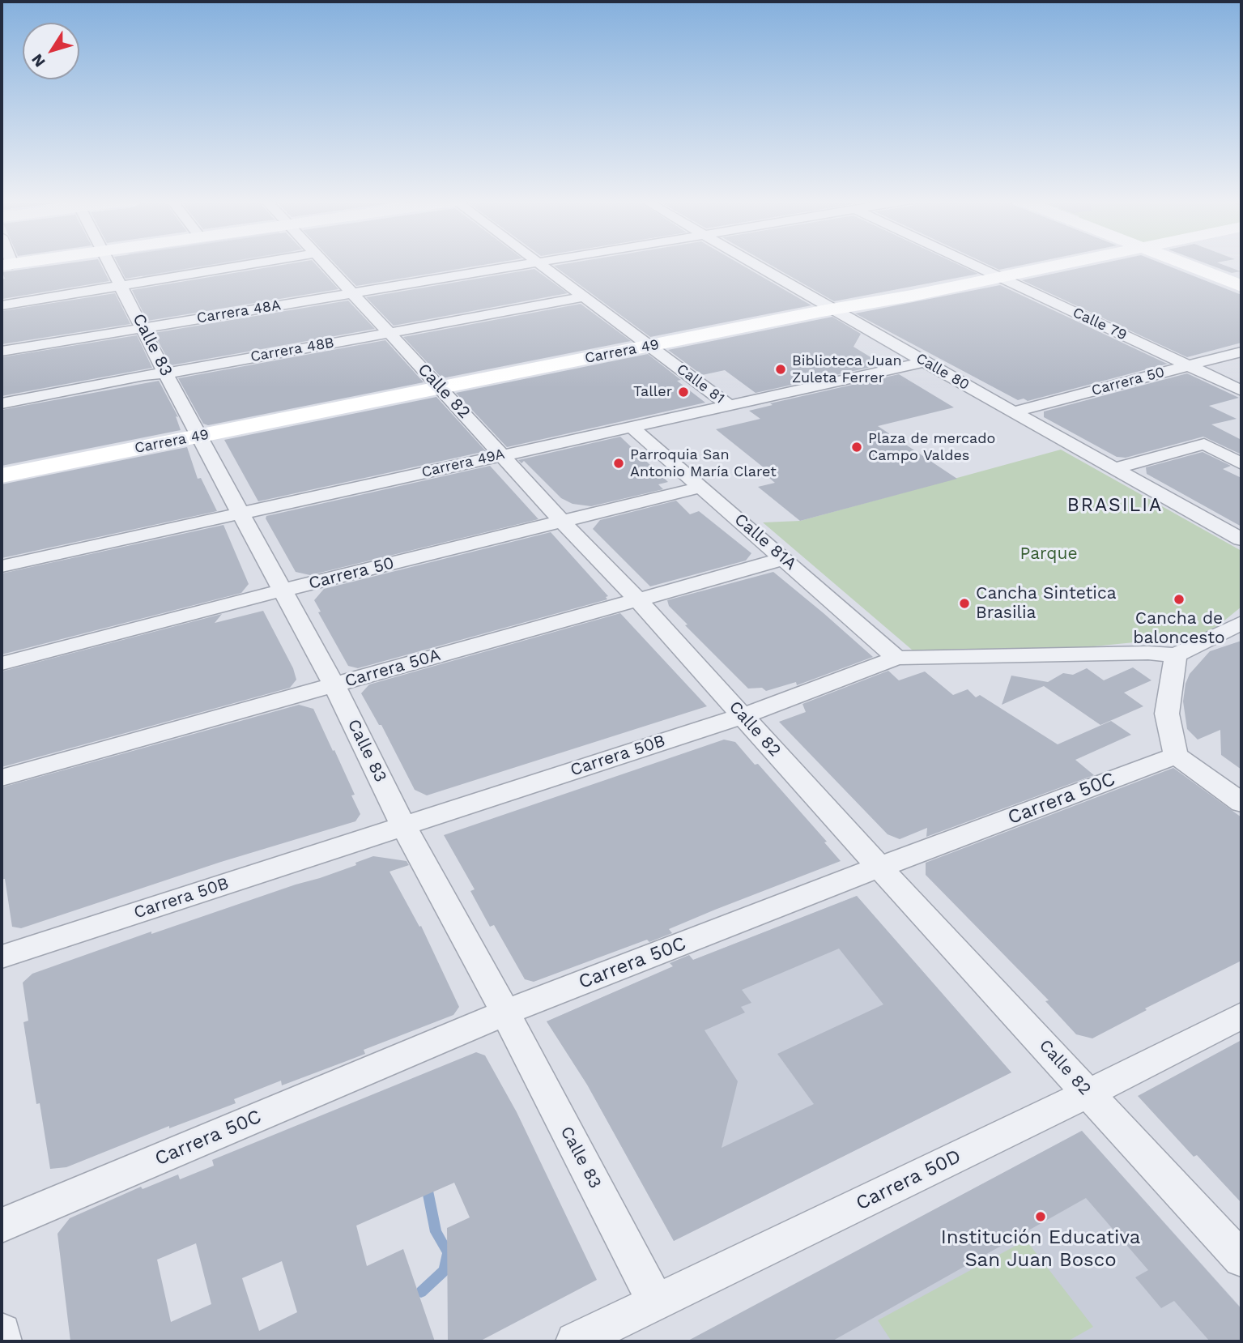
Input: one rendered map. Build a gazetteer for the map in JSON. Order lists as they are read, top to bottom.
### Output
{
  "streets": {
    "street": [
      "Carrera 48A",
      "Calle 79",
      "Calle 83",
      "Carrera 48B",
      "Carrera 49",
      "Calle 80",
      "Carrera 50",
      "Calle 81",
      "Calle 82",
      "Carrera 49A",
      "Calle 81A",
      "Carrera 50A",
      "Carrera 50B",
      "Carrera 50C",
      "Carrera 50D"
    ]
  },
  "crossings": [
    ["Carrera 48A", "Calle 83"],
    ["Carrera 48A", "Calle 82"],
    ["Calle 79", "Carrera 49"],
    ["Calle 79", "Carrera 50"],
    ["Calle 83", "Carrera 48B"],
    ["Calle 83", "Carrera 49"],
    ["Calle 83", "Carrera 50"],
    ["Calle 83", "Carrera 49A"],
    ["Calle 83", "Carrera 50A"],
    ["Calle 83", "Carrera 50B"],
    ["Calle 83", "Carrera 50C"],
    ["Calle 83", "Carrera 50D"],
    ["Carrera 48B", "Calle 81"],
    ["Carrera 48B", "Calle 82"],
    ["Carrera 49", "Calle 80"],
    ["Carrera 49", "Calle 81"],
    ["Carrera 49", "Calle 82"],
    ["Calle 80", "Carrera 50"],
    ["Calle 80", "Carrera 49A"],
    ["Carrera 50", "Calle 82"],
    ["Carrera 50", "Calle 81A"],
    ["Calle 81", "Carrera 49A"],
    ["Calle 82", "Carrera 49A"],
    ["Calle 82", "Carrera 50A"],
    ["Calle 82", "Carrera 50B"],
    ["Calle 82", "Carrera 50C"],
    ["Calle 82", "Carrera 50D"],
    ["Carrera 49A", "Calle 81A"],
    ["Calle 81A", "Carrera 50A"],
    ["Calle 81A", "Carrera 50B"]
  ],
  "districts": ["BRASILIA"],
  "parks": ["Parque"],
  "places": [
    "Biblioteca Juan Zuleta Ferrer",
    "Taller",
    "Plaza de mercado Campo Valdes",
    "Parroquia San Antonio María Claret",
    "Cancha de baloncesto",
    "Cancha Sintetica Brasilia",
    "Institución Educativa San Juan Bosco"
  ],
  "north": "bottom left"
}
